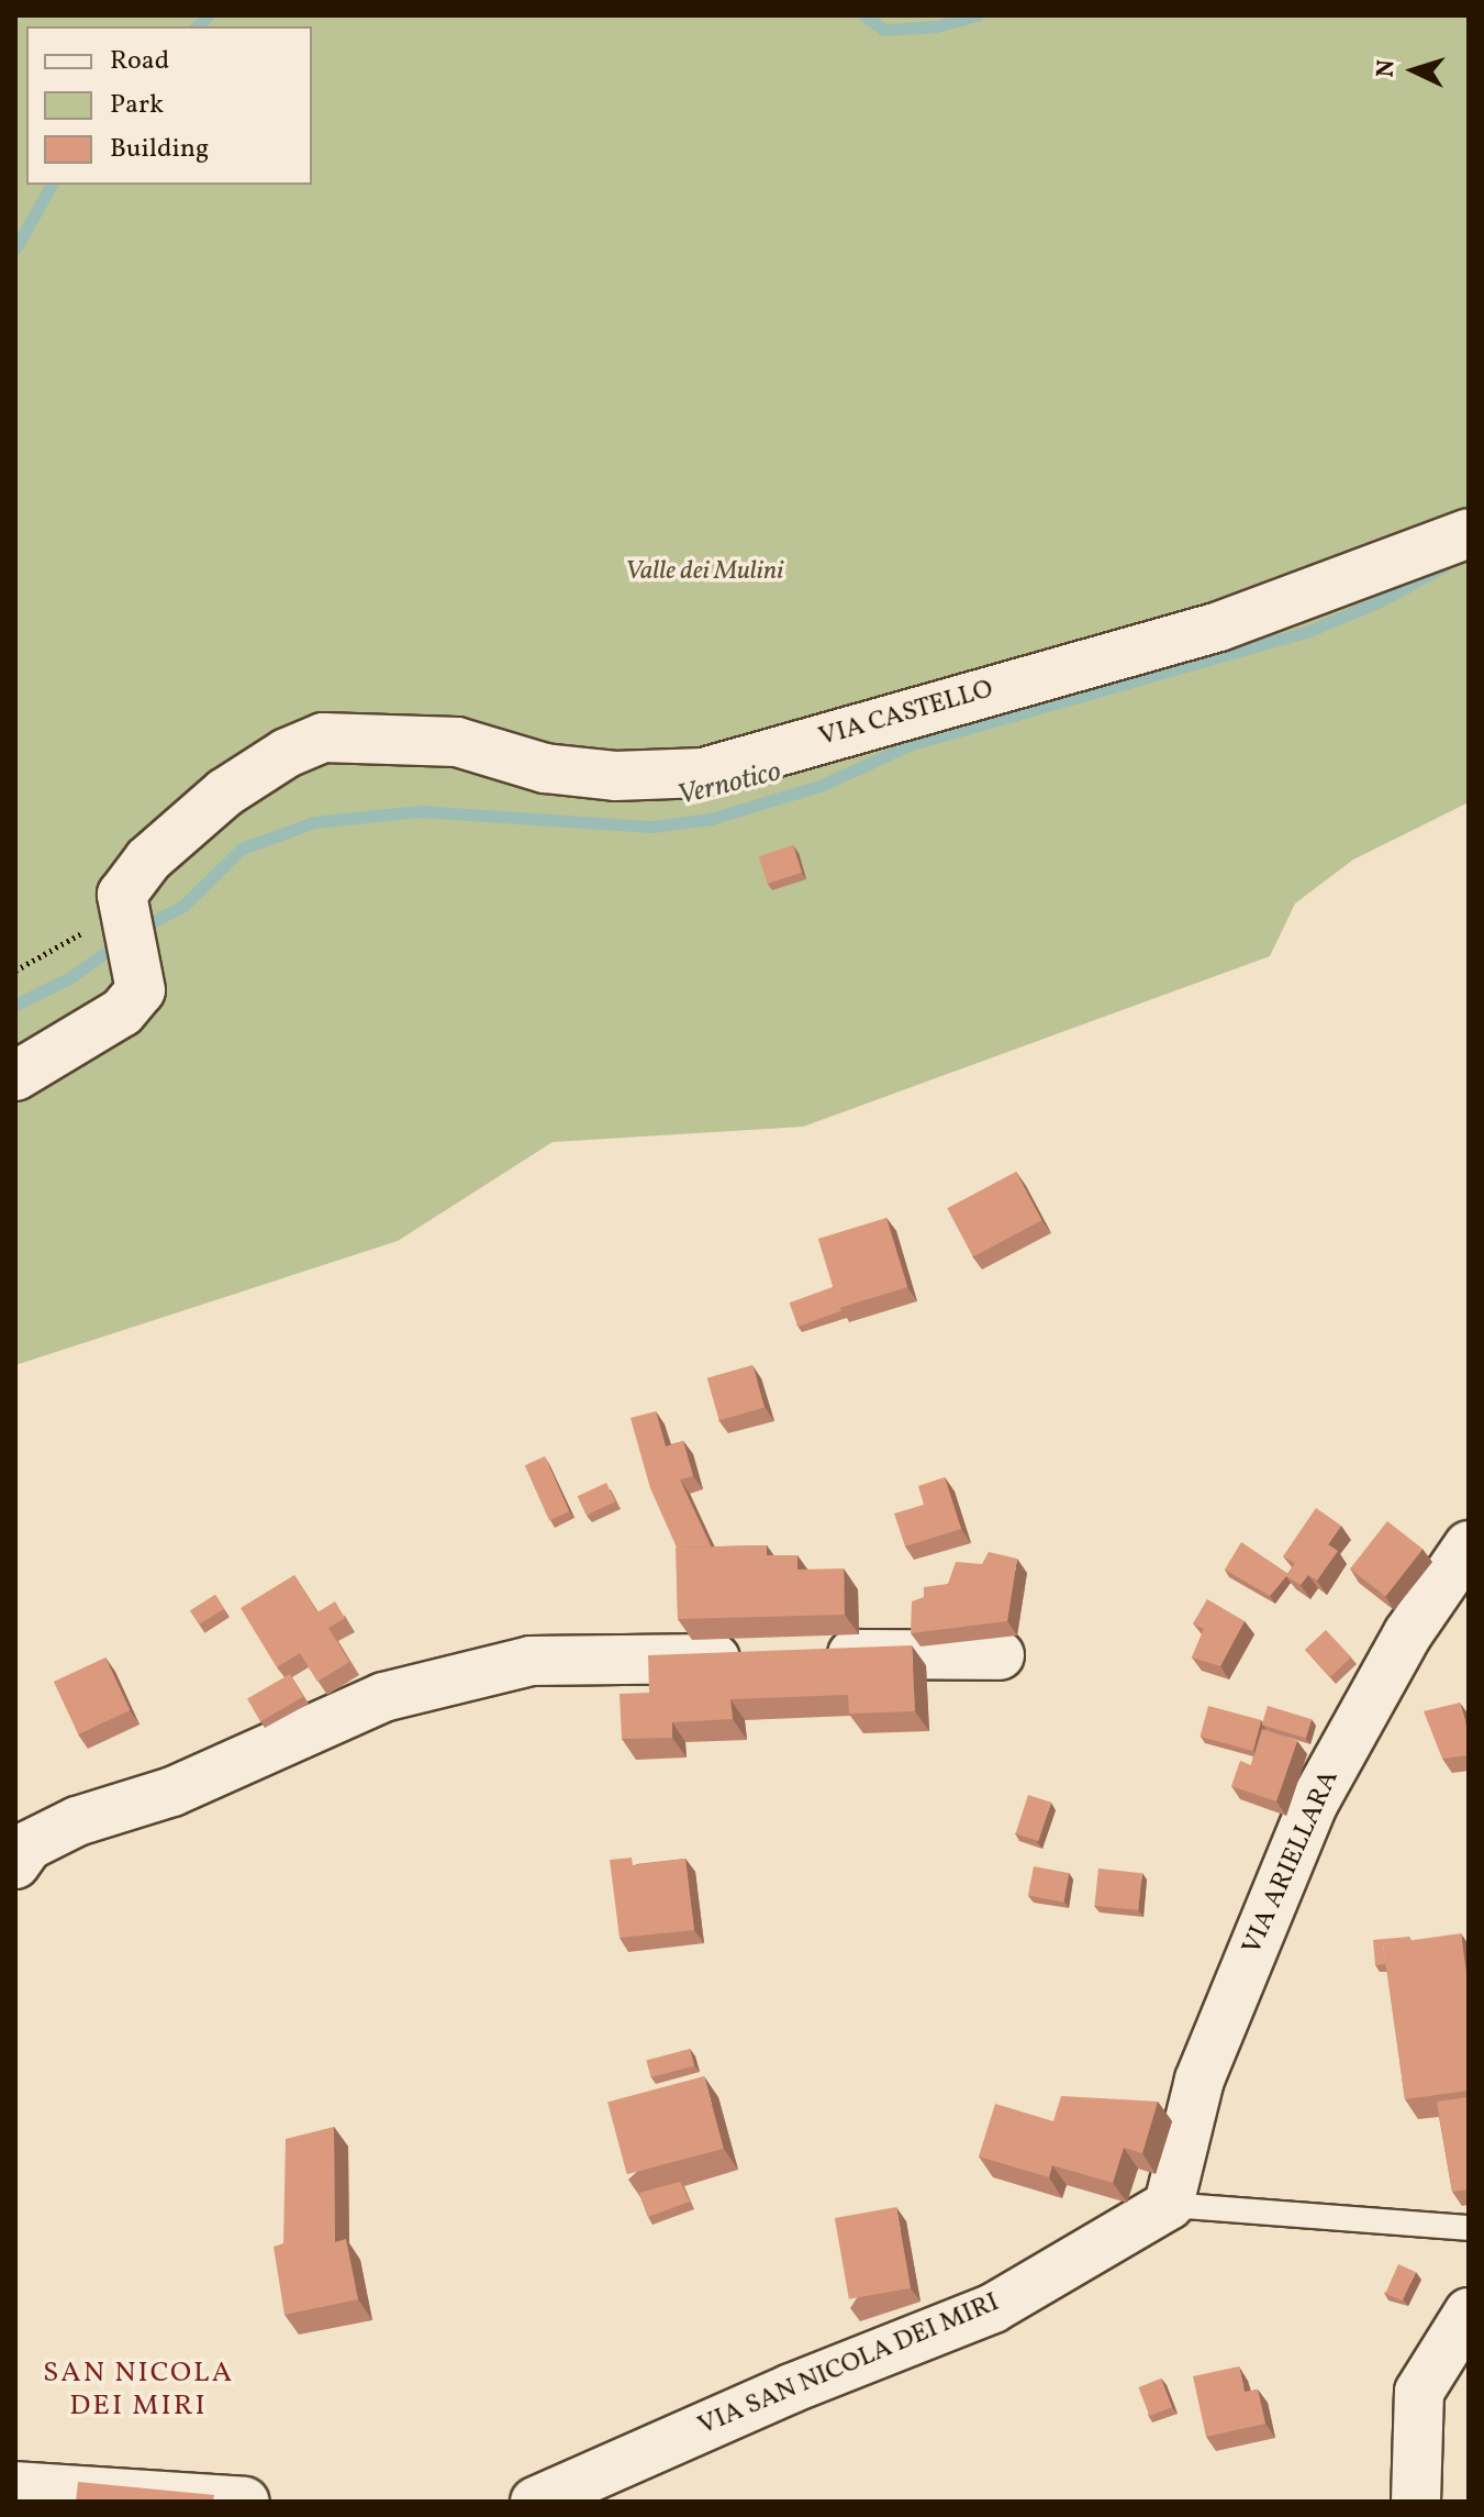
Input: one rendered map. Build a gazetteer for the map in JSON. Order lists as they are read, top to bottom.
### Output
{
  "streets": {
    "street": ["VIA CASTELLO", "VIA ARIELLARA", "VIA SAN NICOLA DEI MIRI"]
  },
  "crossings": [
    ["VIA ARIELLARA", "VIA SAN NICOLA DEI MIRI"]
  ],
  "districts": ["SAN NICOLA DEI MIRI"],
  "water": ["Vernotico"],
  "parks": ["Valle dei Mulini"],
  "legend": ["Road", "Park", "Building"],
  "north": "left"
}
